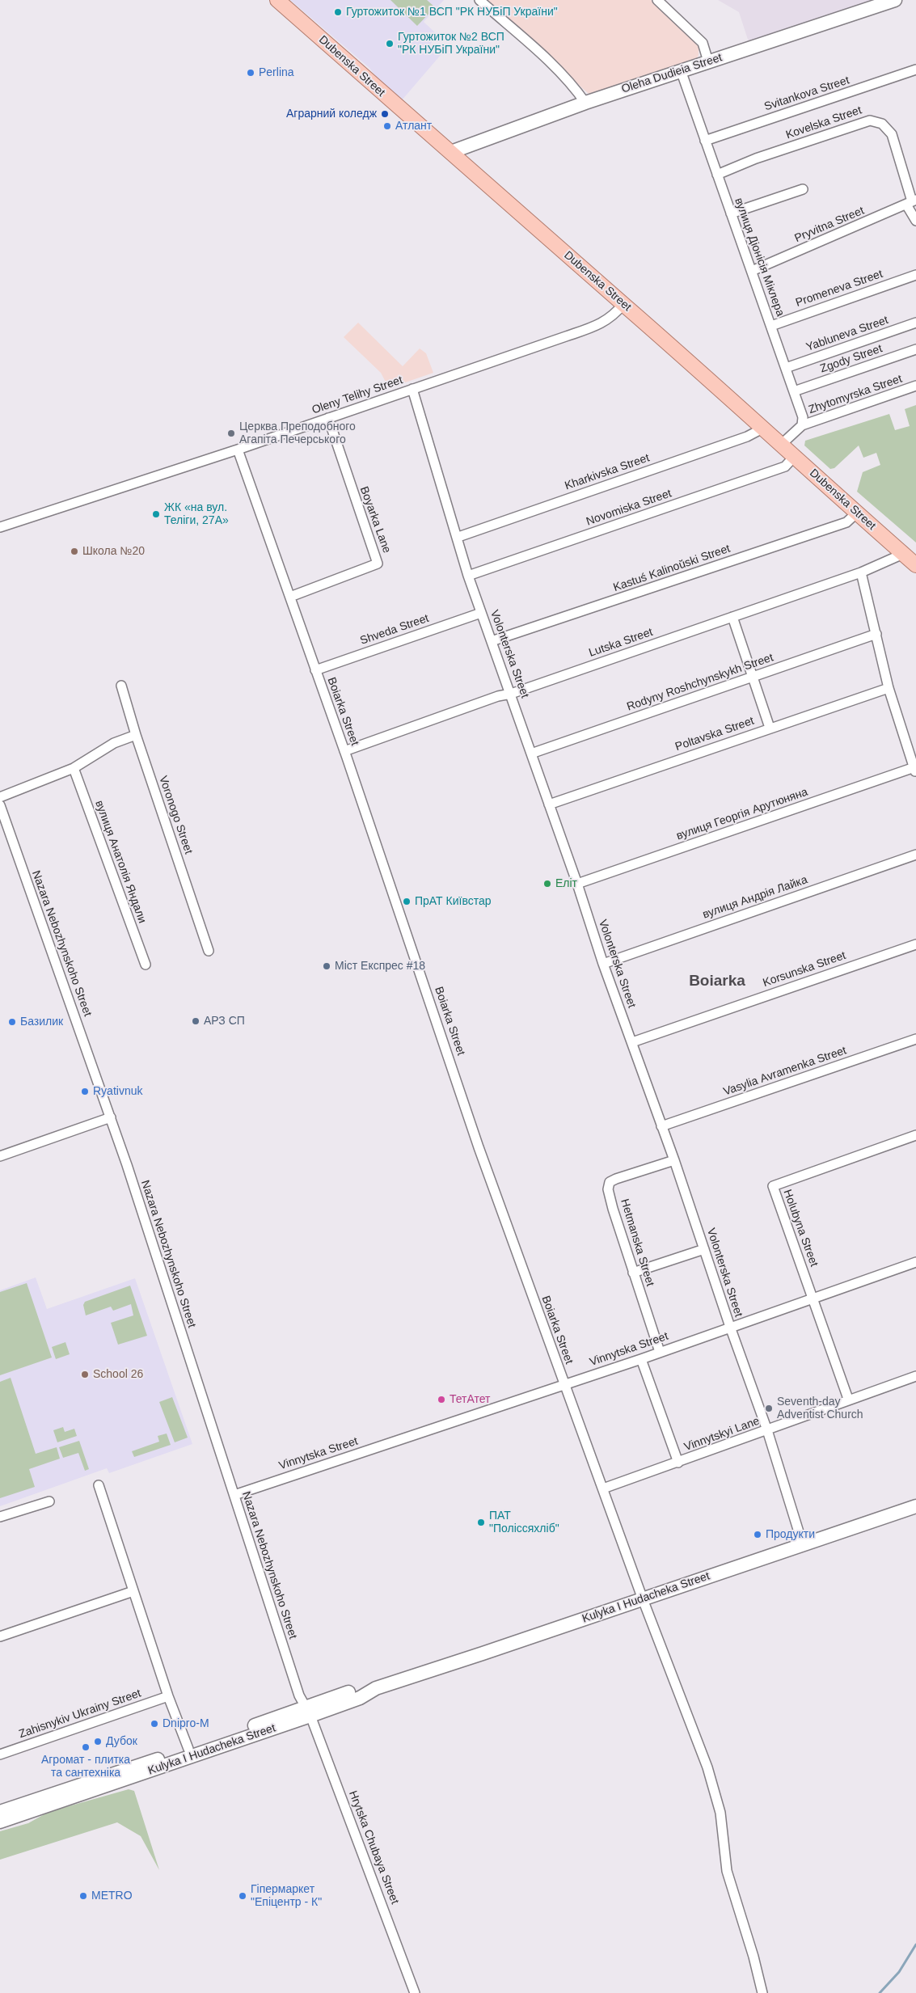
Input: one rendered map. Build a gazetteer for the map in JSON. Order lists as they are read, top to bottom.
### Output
{
  "streets": {
    "main road": ["Dubenska Street", "Oleha Dudieia Street", "Kulyka I Hudacheka Street"],
    "street": [
      "Svitankova Street",
      "Kovelska Street",
      "Pryvitna Street",
      "вулиця Діонісія Міклера",
      "Promeneva Street",
      "Yabluneva Street",
      "Zgody Street",
      "Zhytomyrska Street",
      "Oleny Telihy Street",
      "Kharkivska Street",
      "Novomiska Street",
      "Boyarka Lane",
      "Kastuś Kalinoŭski Street",
      "Shveda Street",
      "Lutska Street",
      "Volonterska Street",
      "Rodyny Roshchynskykh Street",
      "Boiarka Street",
      "Poltavska Street",
      "вулиця Георгія Арутюняна",
      "Voronogo Street",
      "вулиця Анатолія Яндали",
      "вулиця Андрія Лайка",
      "Nazara Nebozhynskoho Street",
      "Korsunska Street",
      "Vasylia Avramenka Street",
      "Holubyna Street",
      "Hetmanska Street",
      "Vinnytska Street",
      "Vinnytskyi Lane",
      "Zahisnykiv Ukrainy Street",
      "Hrytska Chubaya Street"
    ]
  },
  "crossings": [
    ["Dubenska Street", "Oleha Dudieia Street"],
    ["Dubenska Street", "Oleny Telihy Street"],
    ["Dubenska Street", "Kharkivska Street"],
    ["Dubenska Street", "Novomiska Street"],
    ["Dubenska Street", "Kastuś Kalinoŭski Street"],
    ["Dubenska Street", "Lutska Street"],
    ["Oleha Dudieia Street", "вулиця Діонісія Міклера"],
    ["Svitankova Street", "вулиця Діонісія Міклера"],
    ["Kovelska Street", "Pryvitna Street"],
    ["Kovelska Street", "вулиця Діонісія Міклера"],
    ["Pryvitna Street", "вулиця Діонісія Міклера"],
    ["вулиця Діонісія Міклера", "Promeneva Street"],
    ["вулиця Діонісія Міклера", "Yabluneva Street"],
    ["вулиця Діонісія Міклера", "Zgody Street"],
    ["вулиця Діонісія Міклера", "Zhytomyrska Street"],
    ["Oleny Telihy Street", "Boyarka Lane"],
    ["Oleny Telihy Street", "Volonterska Street"],
    ["Oleny Telihy Street", "Boiarka Street"],
    ["Kharkivska Street", "Volonterska Street"],
    ["Novomiska Street", "Volonterska Street"],
    ["Boyarka Lane", "Boiarka Street"],
    ["Kastuś Kalinoŭski Street", "Volonterska Street"],
    ["Shveda Street", "Volonterska Street"],
    ["Shveda Street", "Boiarka Street"],
    ["Lutska Street", "Volonterska Street"],
    ["Lutska Street", "Boiarka Street"],
    ["Volonterska Street", "Rodyny Roshchynskykh Street"],
    ["Volonterska Street", "Poltavska Street"],
    ["Volonterska Street", "вулиця Георгія Арутюняна"],
    ["Volonterska Street", "вулиця Андрія Лайка"],
    ["Volonterska Street", "Korsunska Street"],
    ["Volonterska Street", "Vasylia Avramenka Street"],
    ["Volonterska Street", "Hetmanska Street"],
    ["Volonterska Street", "Vinnytska Street"],
    ["Volonterska Street", "Vinnytskyi Lane"],
    ["Volonterska Street", "Kulyka I Hudacheka Street"],
    ["Boiarka Street", "Vinnytska Street"],
    ["Boiarka Street", "Vinnytskyi Lane"],
    ["Boiarka Street", "Kulyka I Hudacheka Street"],
    ["Nazara Nebozhynskoho Street", "Vinnytska Street"],
    ["Nazara Nebozhynskoho Street", "Kulyka I Hudacheka Street"],
    ["Nazara Nebozhynskoho Street", "Hrytska Chubaya Street"],
    ["Holubyna Street", "Vinnytska Street"],
    ["Holubyna Street", "Vinnytskyi Lane"],
    ["Hetmanska Street", "Vinnytska Street"],
    ["Kulyka I Hudacheka Street", "Hrytska Chubaya Street"]
  ],
  "districts": ["Boiarka"],
  "places": [
    "Гуртожиток №1 ВСП \"РК НУБіП України\"",
    "Гуртожиток №2 ВСП \"РК НУБіП України\"",
    "Perlina",
    "Аграрний коледж",
    "Атлант",
    "Церква Преподобного Агапіта Печерського",
    "ЖК «на вул. Теліги, 27А»",
    "Школа №20",
    "Еліт",
    "ПрАТ Київстар",
    "Міст Експрес #18",
    "АРЗ СП",
    "Базилик",
    "Ryativnuk",
    "School 26",
    "ТетАтет",
    "Seventh-day Adventist Church",
    "ПАТ \"Поліссяхліб\"",
    "Продукти",
    "Dnipro-M",
    "Дубок",
    "Агромат - плитка та сантехніка",
    "METRO",
    "Гіпермаркет \"Епіцентр - К\""
  ]
}
